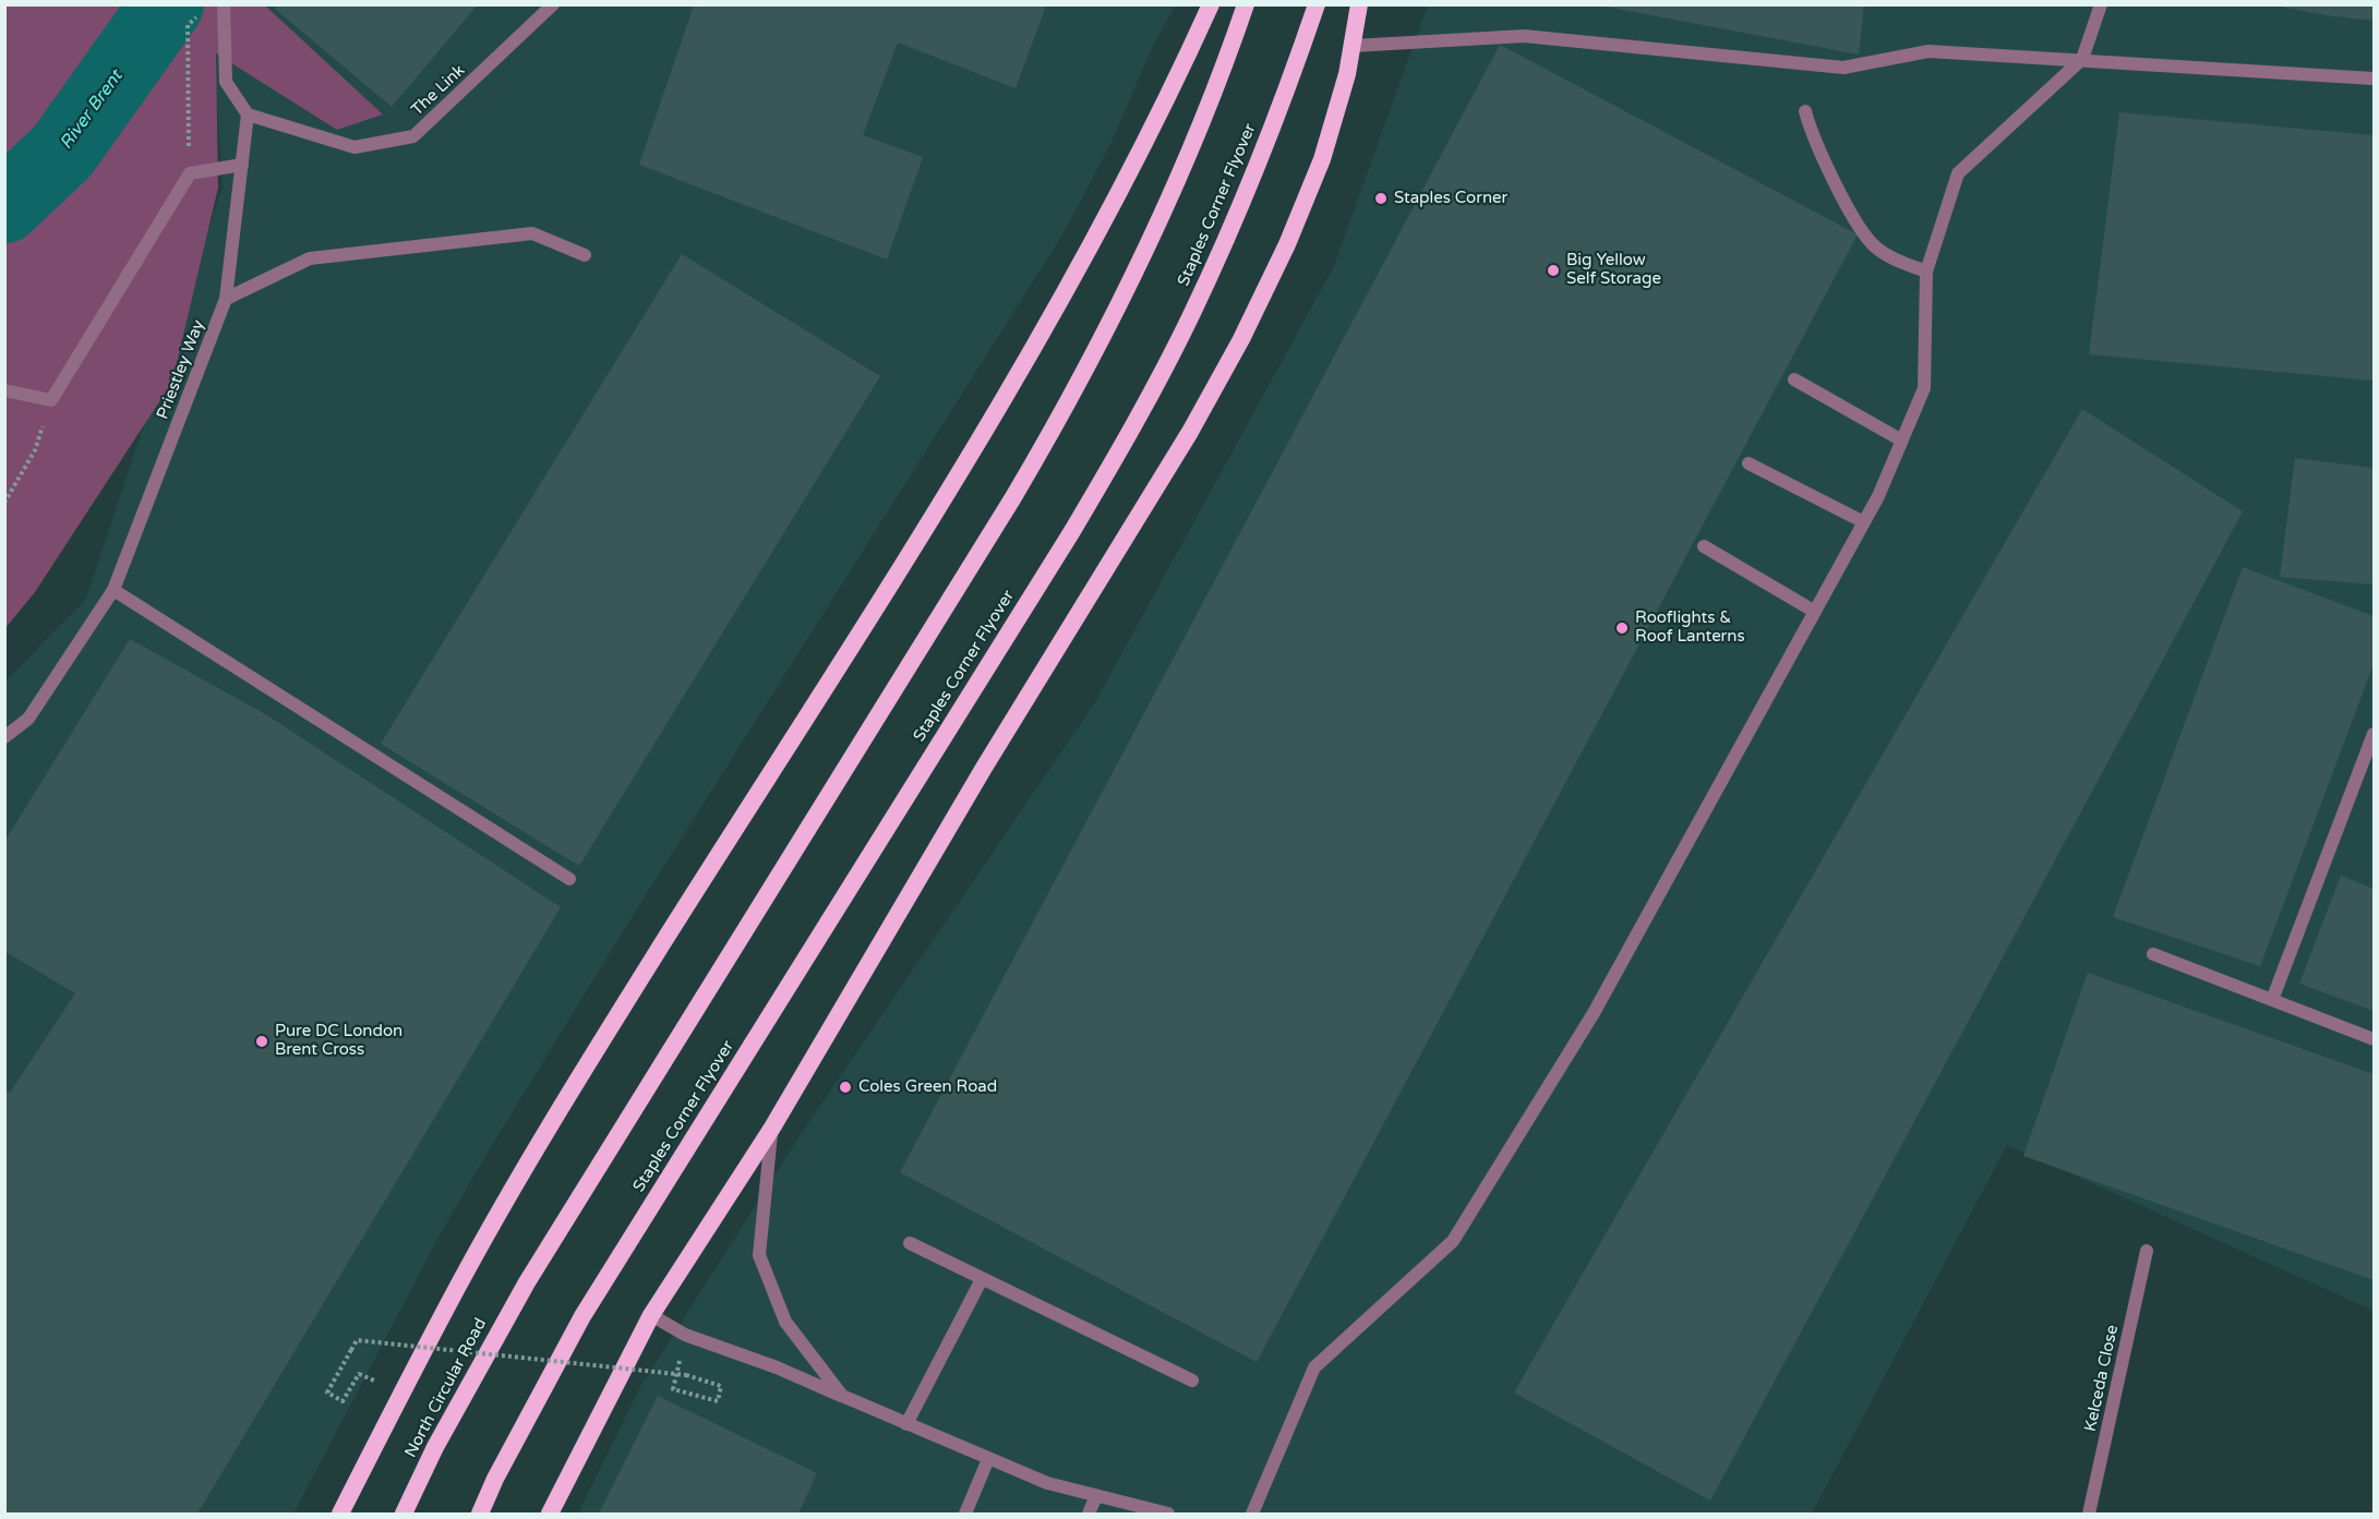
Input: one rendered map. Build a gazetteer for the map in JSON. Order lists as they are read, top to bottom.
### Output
{
  "streets": {
    "highway": ["Staples Corner Flyover", "North Circular Road"],
    "street": ["The Link", "Priestley Way", "Kelceda Close"]
  },
  "crossings": [
    ["The Link", "Priestley Way"]
  ],
  "water": ["River Brent"],
  "places": [
    "Staples Corner",
    "Big Yellow Self Storage",
    "Rooflights & Roof Lanterns",
    "Pure DC London Brent Cross",
    "Coles Green Road"
  ]
}
